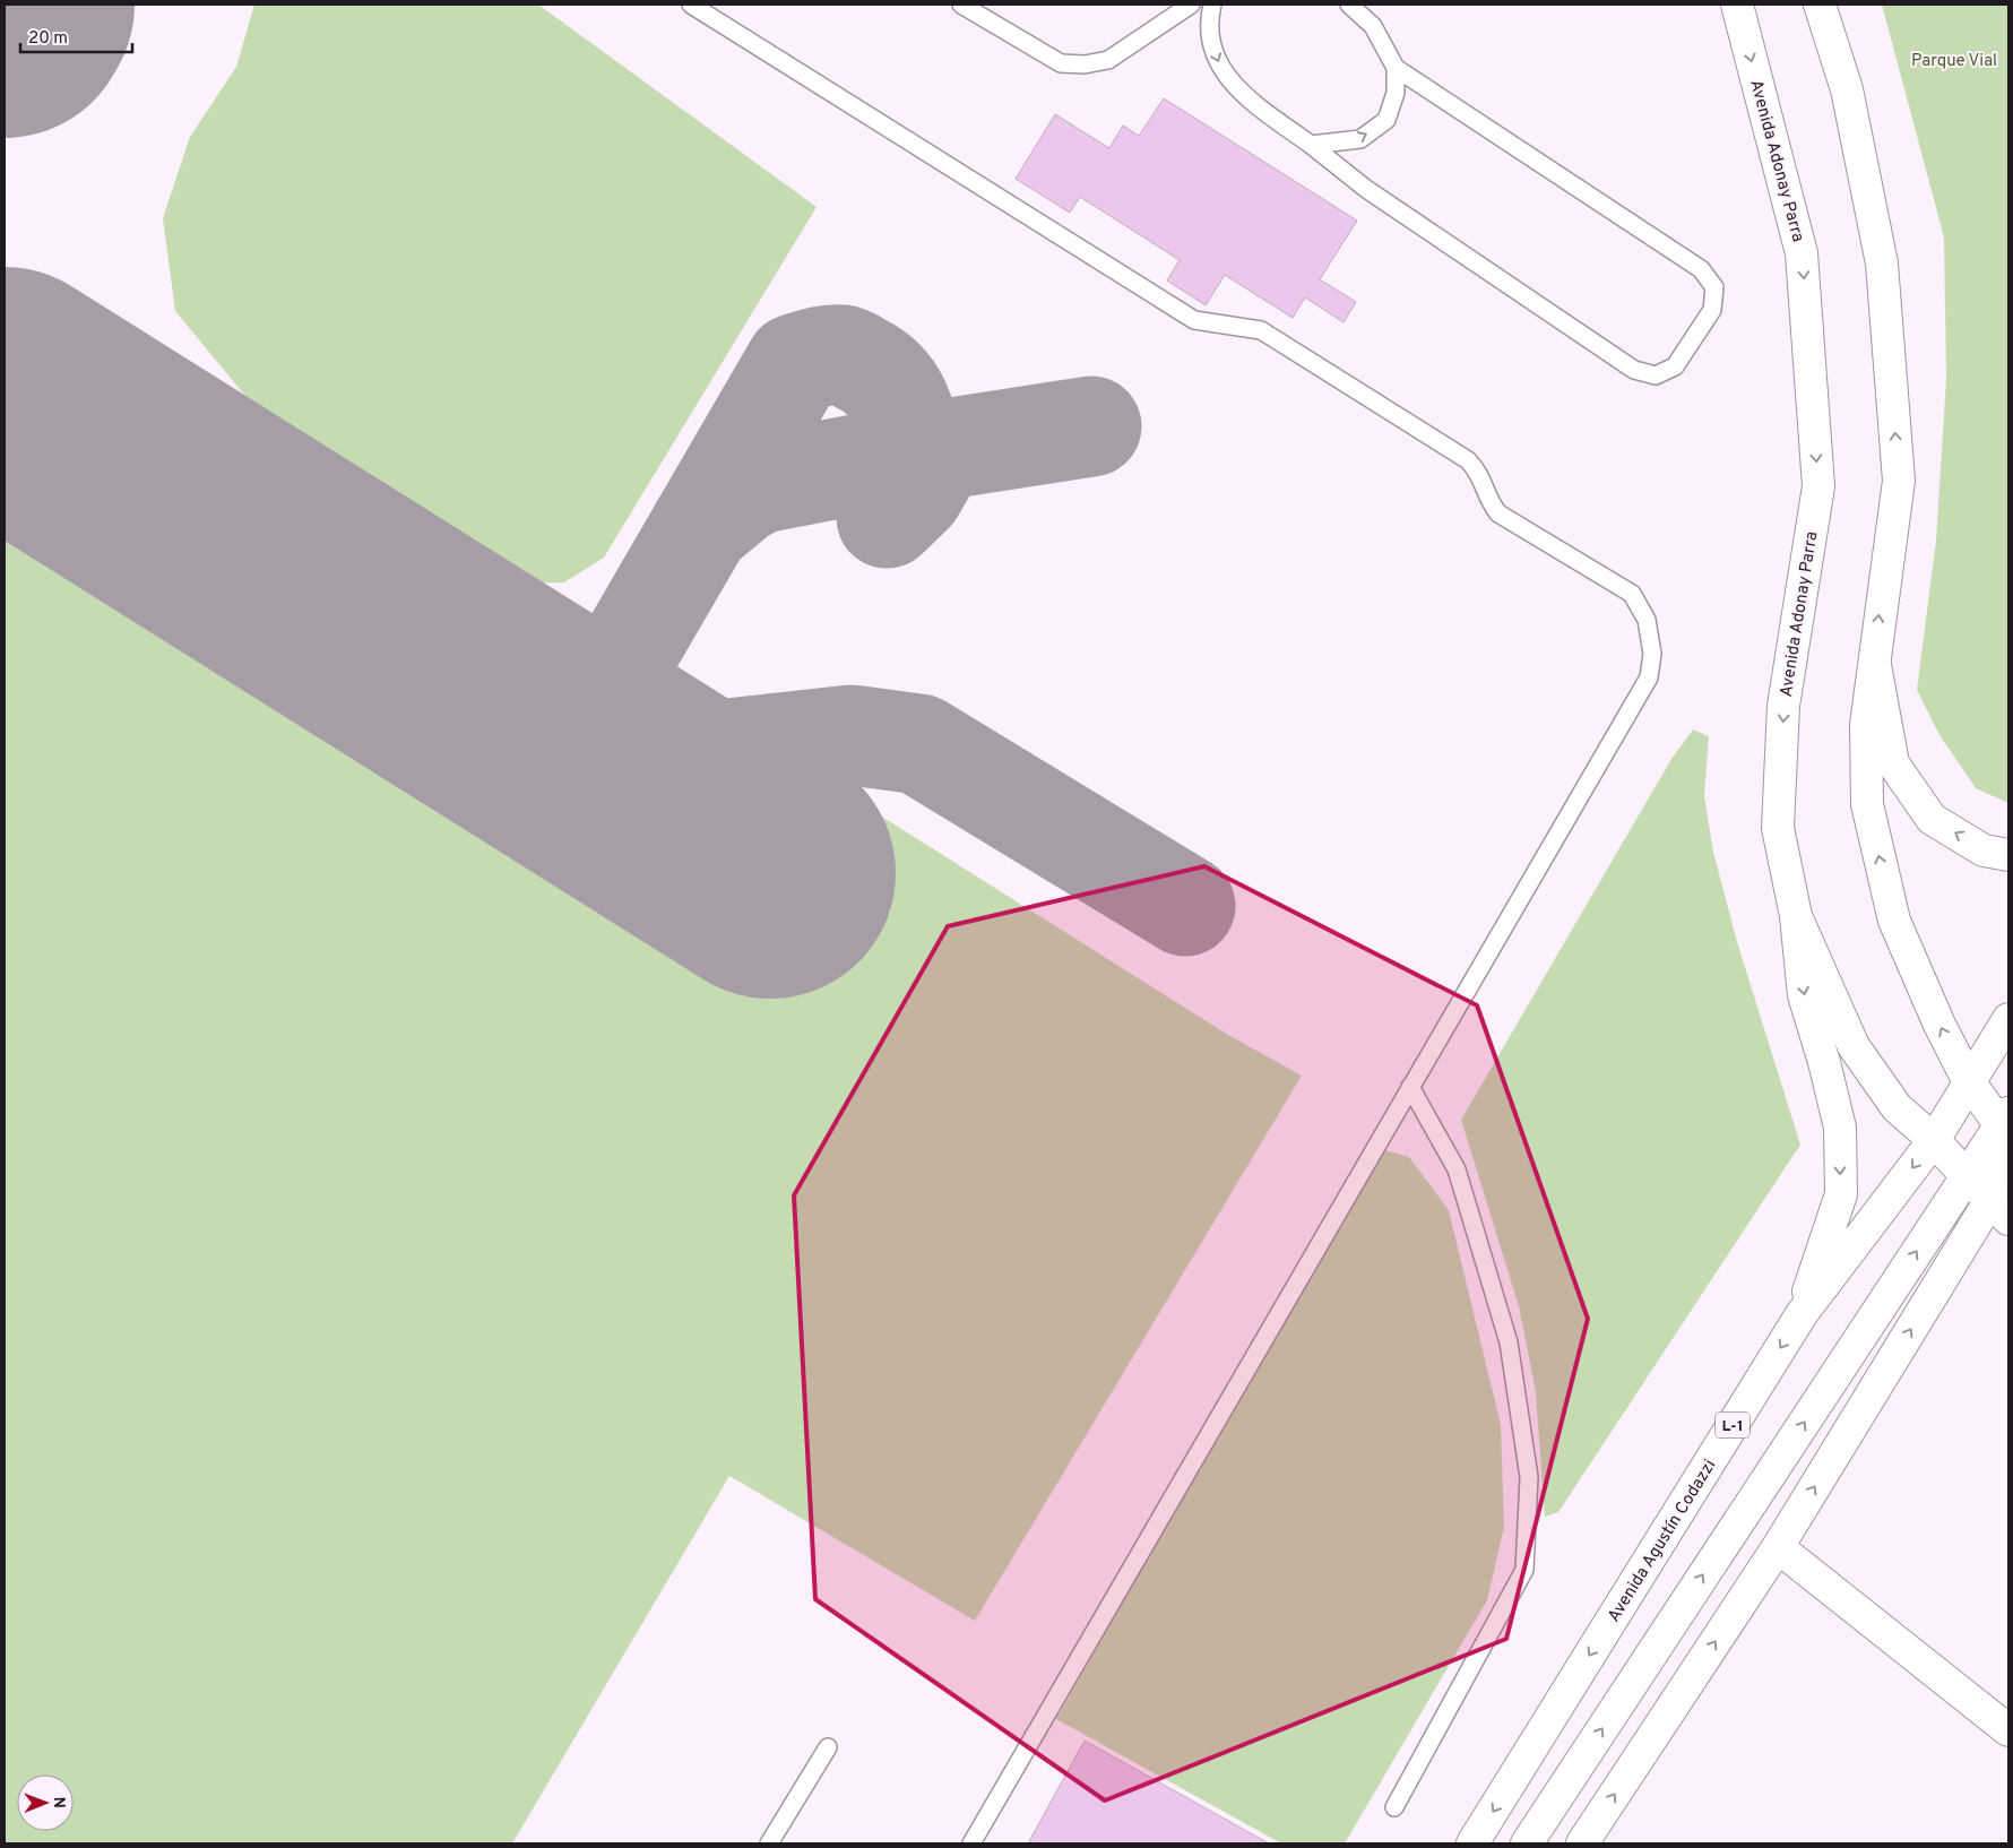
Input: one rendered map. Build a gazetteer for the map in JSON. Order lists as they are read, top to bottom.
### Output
{
  "streets": {
    "street": ["Avenida Adonay Parra", "L-1", "Avenida Agustín Codazzi"]
  },
  "crossings": [
    ["Avenida Adonay Parra", "Avenida Agustín Codazzi"]
  ],
  "parks": ["Parque Vial"],
  "scale_bar": "20 m",
  "north": "right"
}
